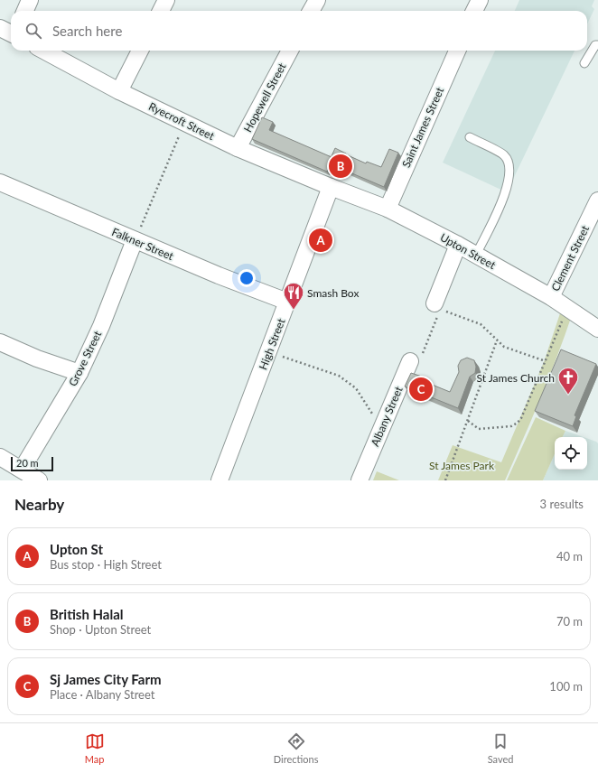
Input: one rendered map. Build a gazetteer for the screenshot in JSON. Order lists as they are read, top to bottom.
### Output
{
  "streets": {
    "street": [
      "Hopewell Street",
      "Ryecroft Street",
      "Saint James Street",
      "Falkner Street",
      "Upton Street",
      "Clement Street",
      "High Street",
      "Grove Street",
      "Albany Street"
    ]
  },
  "crossings": [
    ["Hopewell Street", "Ryecroft Street"],
    ["Ryecroft Street", "Upton Street"],
    ["Ryecroft Street", "High Street"],
    ["Saint James Street", "Upton Street"],
    ["Falkner Street", "High Street"],
    ["Falkner Street", "Grove Street"],
    ["Upton Street", "Clement Street"],
    ["Upton Street", "High Street"]
  ],
  "parks": ["St James Park"],
  "places": {
    "restaurant": ["Smash Box"],
    "church": ["St James Church"]
  },
  "scale_bar": "20 m",
  "page": {
    "search": "Search here",
    "pins": ["B", "A", "C"],
    "scale": "20 m",
    "heading": ["Nearby", "3 results"],
    "list": [
      {
        "mark": "A",
        "name": "Upton St",
        "note": "Bus stop · High Street",
        "value": "40 m"
      },
      {
        "mark": "B",
        "name": "British Halal",
        "note": "Shop · Upton Street",
        "value": "70 m"
      },
      {
        "mark": "C",
        "name": "Sj James City Farm",
        "note": "Place · Albany Street",
        "value": "100 m"
      }
    ],
    "nav": ["Map", "Directions", "Saved"]
  }
}
